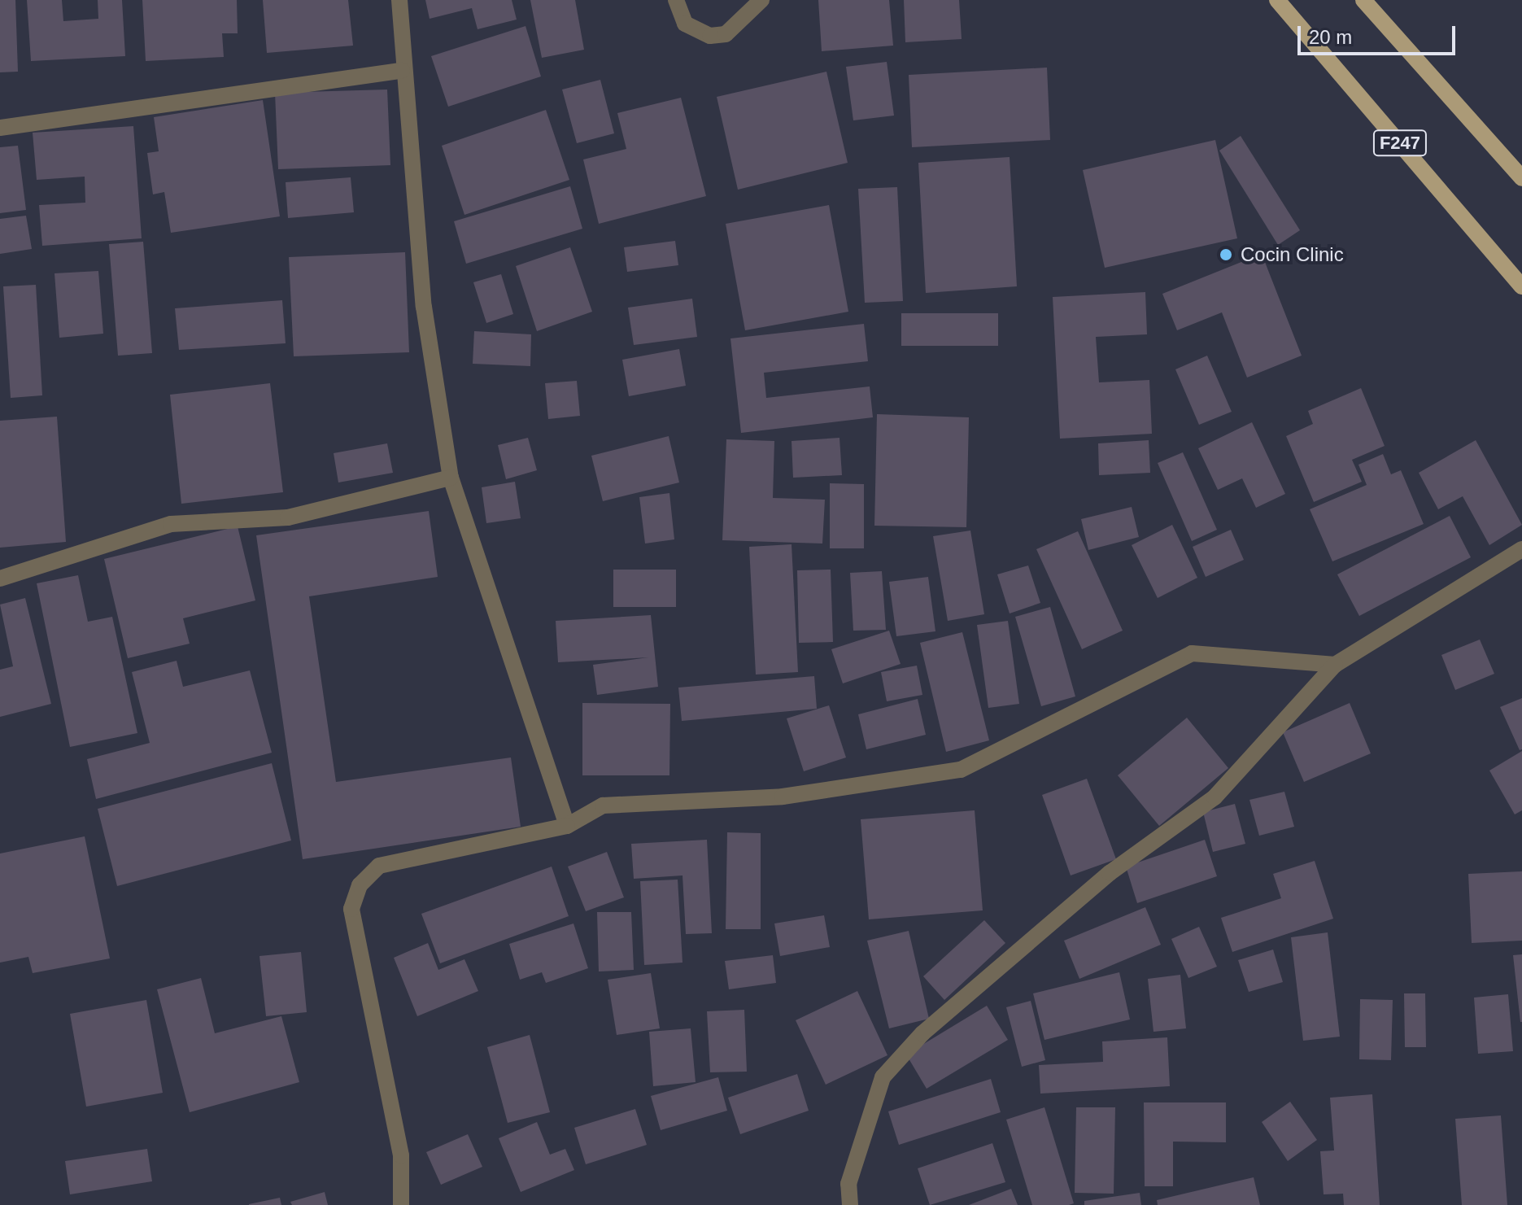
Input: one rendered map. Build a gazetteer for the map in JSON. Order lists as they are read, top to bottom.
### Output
{
  "streets": {
    "main road": ["F247"]
  },
  "places": ["Cocin Clinic"],
  "scale_bar": "20 m"
}
